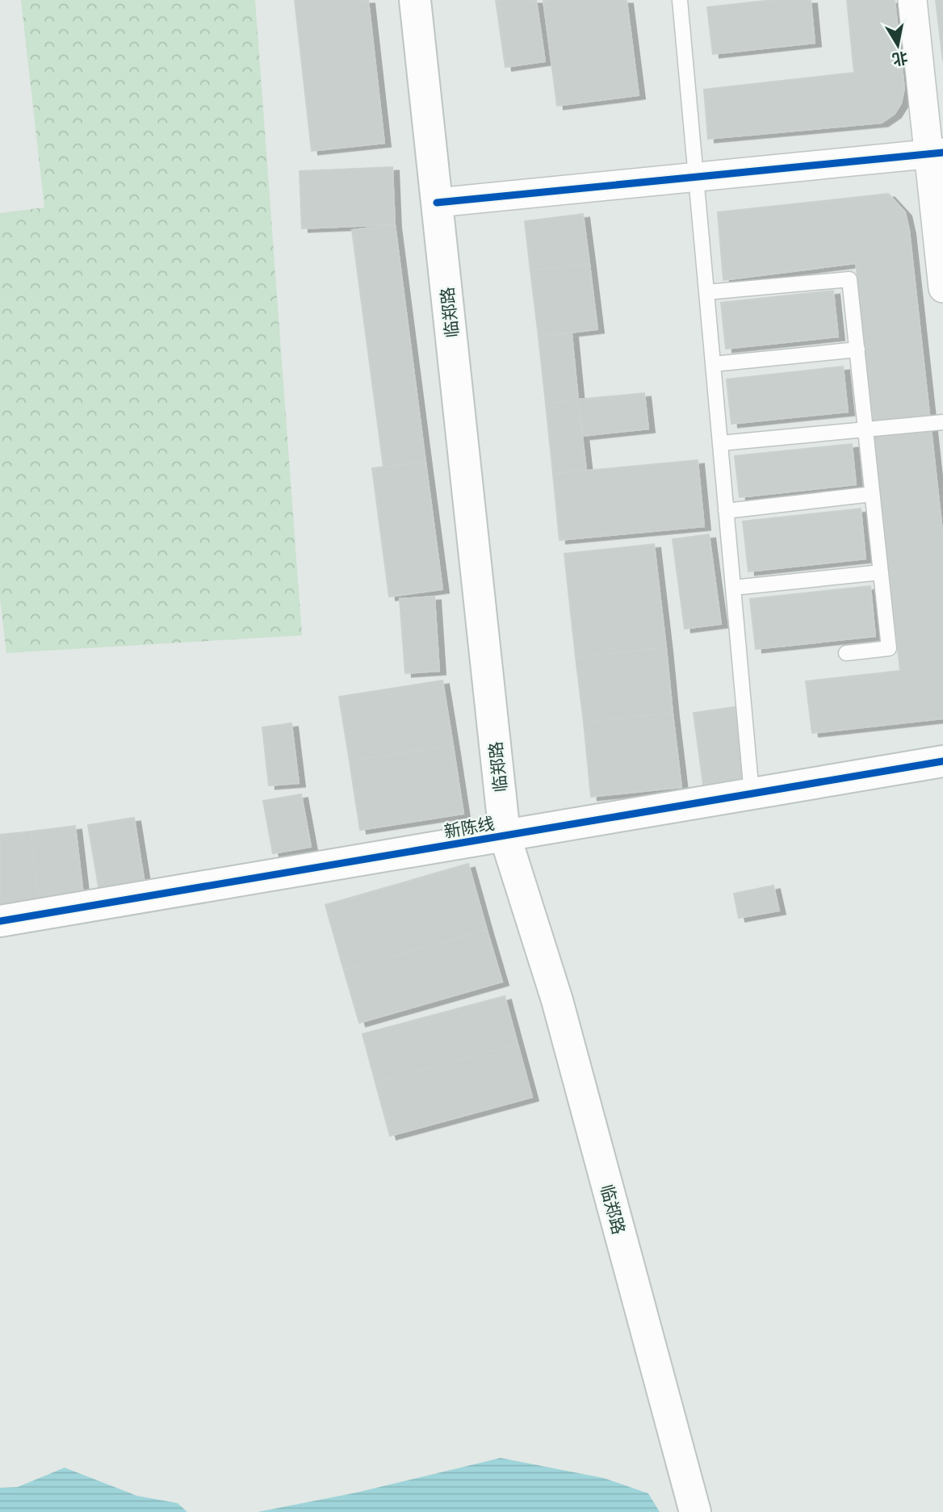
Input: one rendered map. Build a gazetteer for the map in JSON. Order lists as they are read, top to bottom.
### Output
{
  "streets": {
    "main road": ["临郑路", "新陈线"]
  },
  "crossings": [
    ["临郑路", "新陈线"]
  ],
  "north": "bottom"
}
